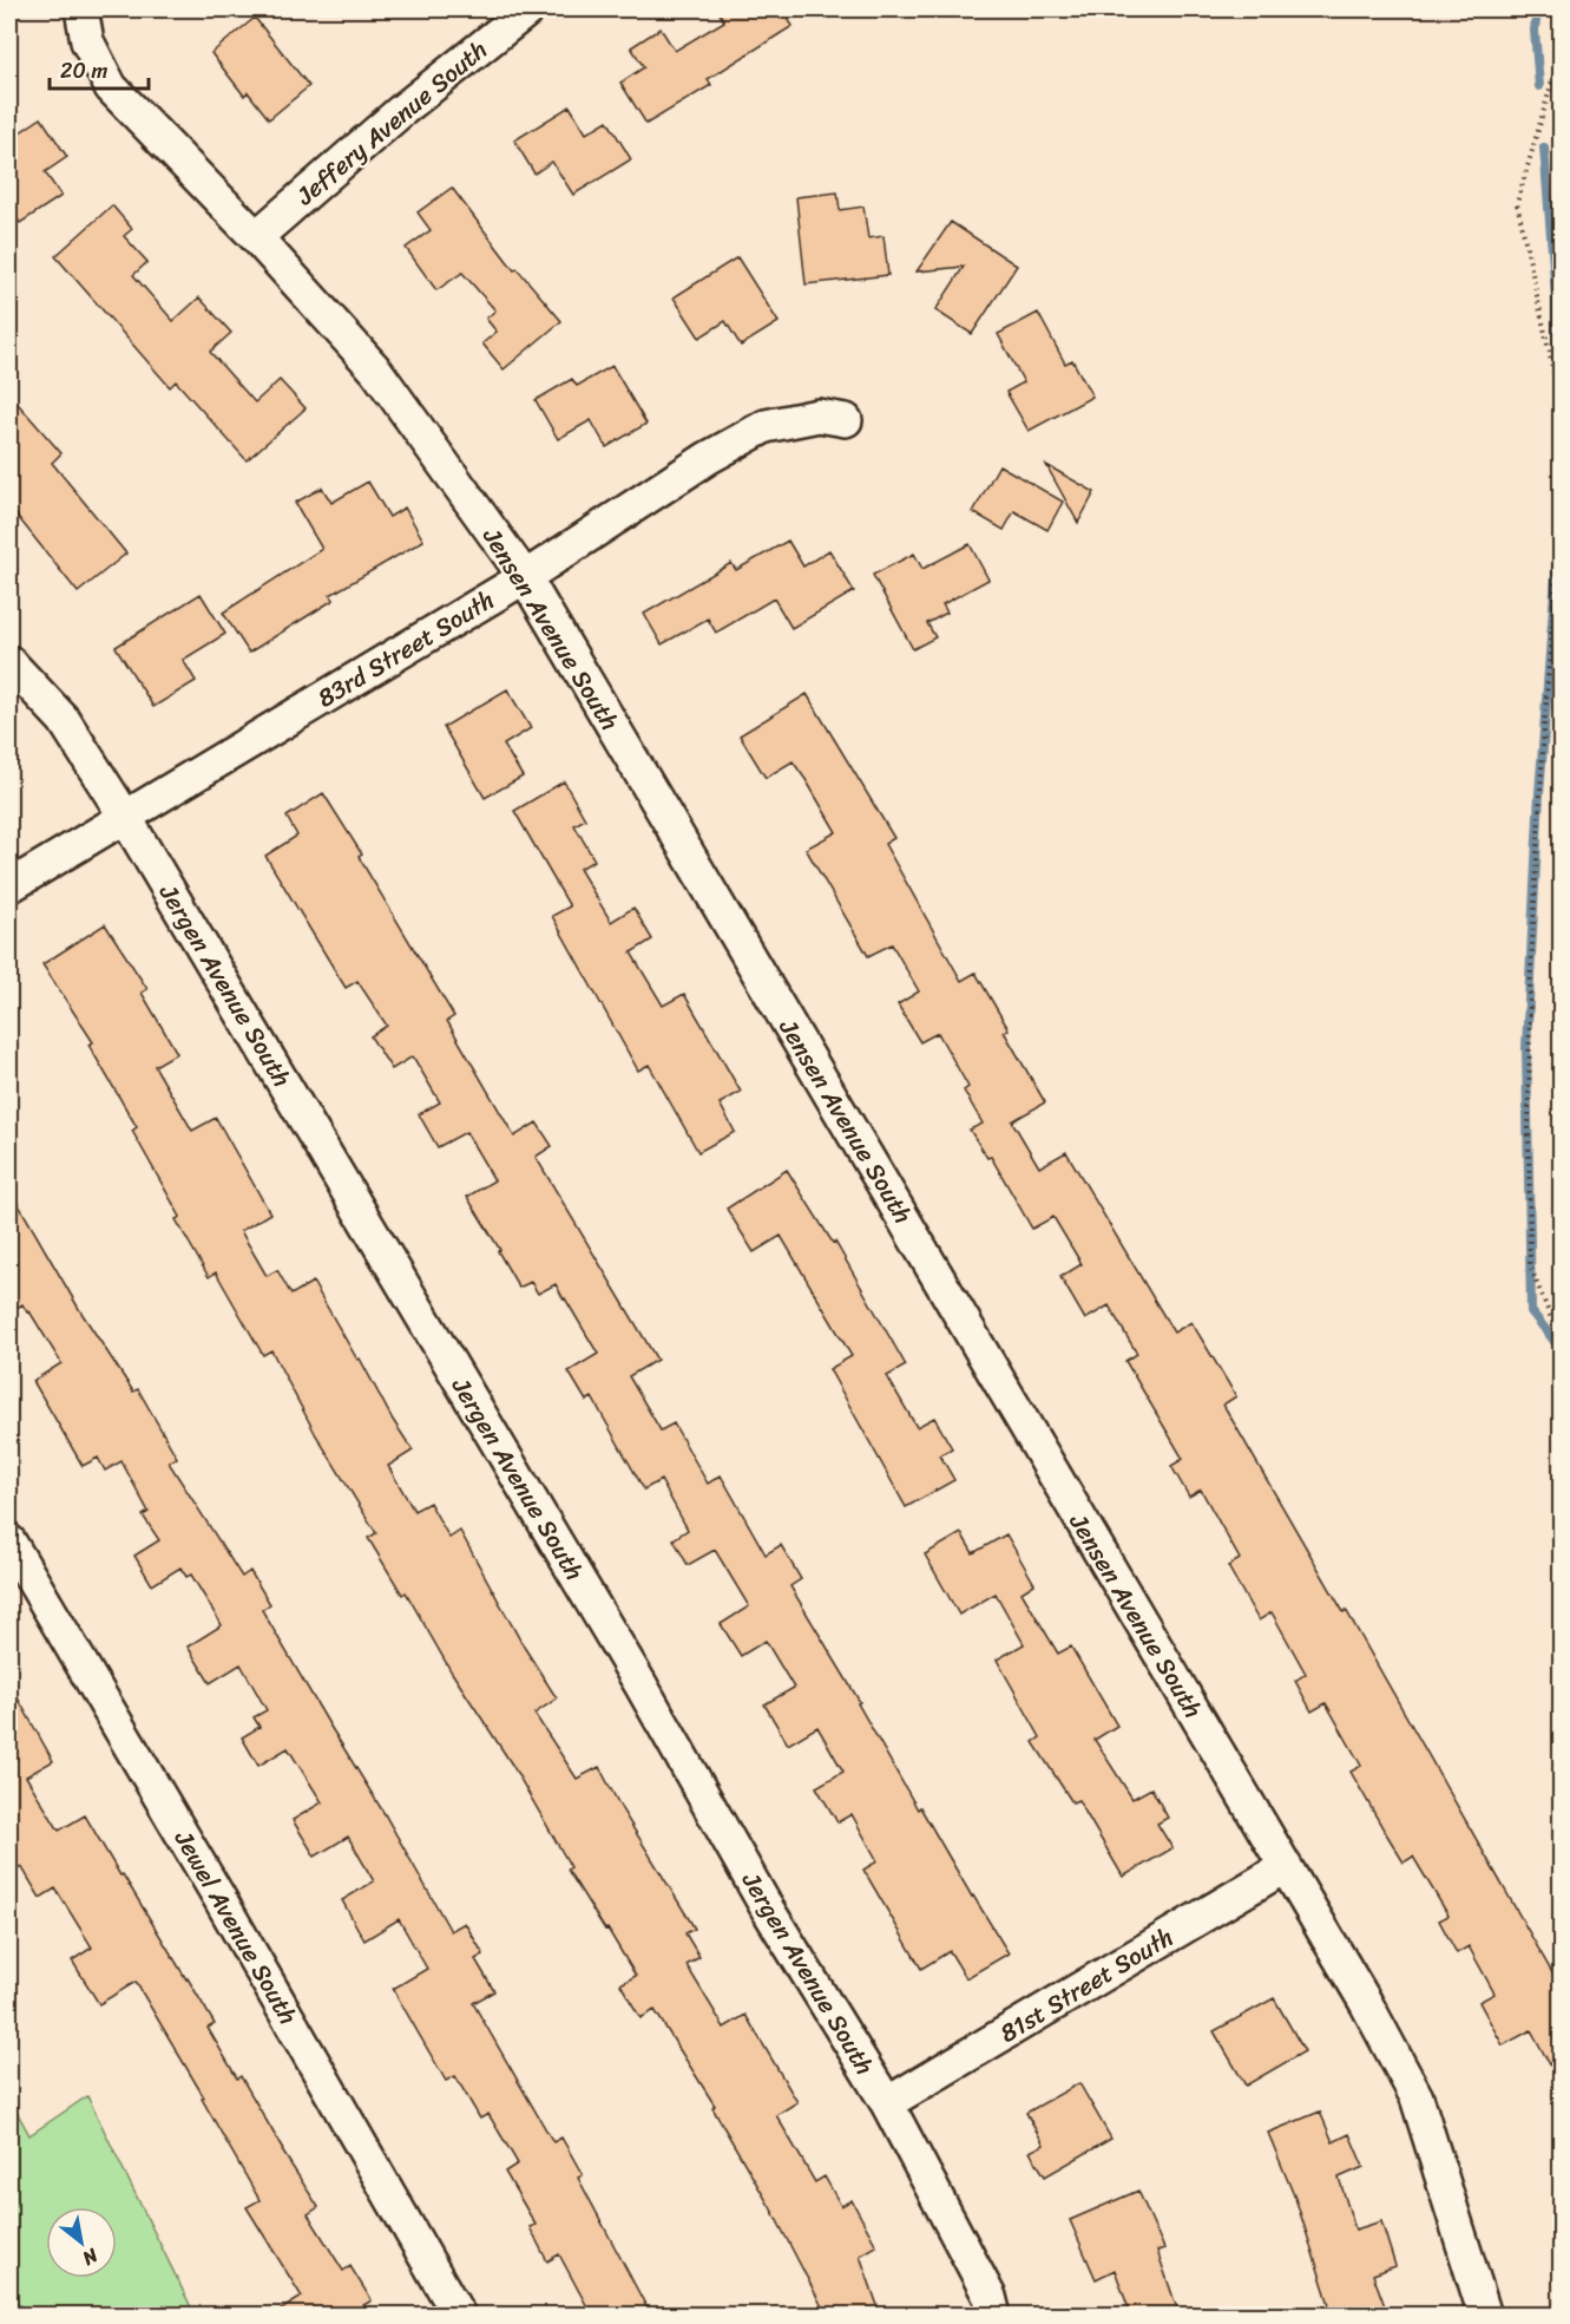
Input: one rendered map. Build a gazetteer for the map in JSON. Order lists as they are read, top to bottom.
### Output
{
  "streets": {
    "street": [
      "Jeffery Avenue South",
      "Jensen Avenue South",
      "83rd Street South",
      "Jergen Avenue South",
      "Jewel Avenue South",
      "81st Street South"
    ]
  },
  "crossings": [
    ["Jeffery Avenue South", "Jensen Avenue South"],
    ["Jensen Avenue South", "83rd Street South"],
    ["Jensen Avenue South", "81st Street South"],
    ["83rd Street South", "Jergen Avenue South"],
    ["Jergen Avenue South", "81st Street South"]
  ],
  "scale_bar": "20 m",
  "north": "bottom right"
}
